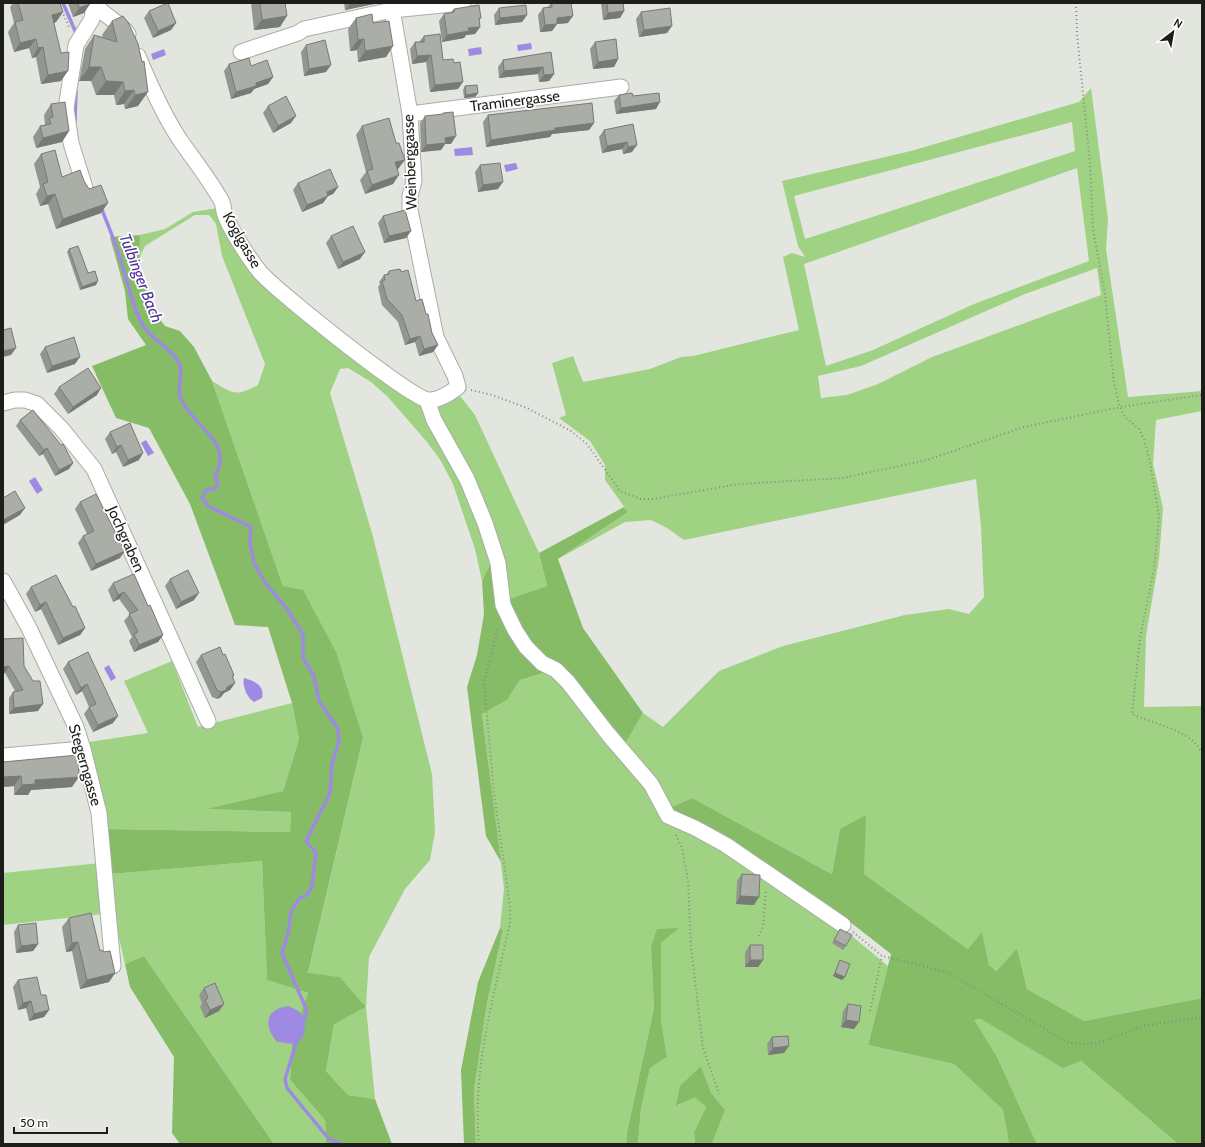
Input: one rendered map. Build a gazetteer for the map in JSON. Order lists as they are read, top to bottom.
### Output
{
  "streets": {
    "street": [
      "Traminergasse",
      "Weinberggasse",
      "Koglgasse",
      "Jochgraben",
      "Stegerngasse"
    ]
  },
  "crossings": [
    ["Traminergasse", "Weinberggasse"]
  ],
  "water": ["Tulbinger Bach"],
  "scale_bar": "50 m",
  "north": "top right"
}
